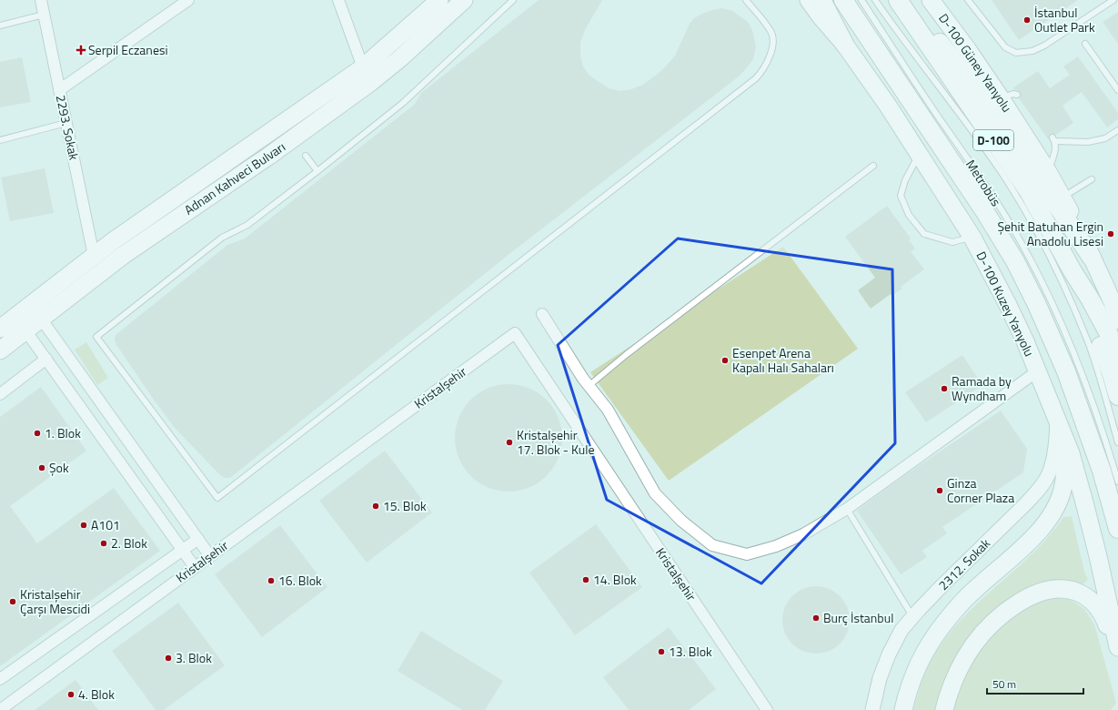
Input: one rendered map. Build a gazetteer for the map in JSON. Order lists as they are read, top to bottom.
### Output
{
  "streets": {
    "highway": ["D-100"],
    "main road": ["D-100 Güney Yanyolu", "Adnan Kahveci Bulvarı", "D-100 Kuzey Yanyolu"],
    "street": ["2293. Sokak", "Kristalşehir", "2312. Sokak"],
    "lane": ["Metrobüs"]
  },
  "crossings": [
    ["2293. Sokak", "Adnan Kahveci Bulvarı"],
    ["D-100 Kuzey Yanyolu", "2312. Sokak"]
  ],
  "places": {
    "other": [
      "İstanbul Outlet Park",
      "Şehit Batuhan Ergin Anadolu Lisesi",
      "Esenpet Arena Kapalı Halı Sahaları",
      "Ramada by Wyndham",
      "1. Blok",
      "Kristalşehir 17. Blok - Kule",
      "Şok",
      "Ginza Corner Plaza",
      "15. Blok",
      "A101",
      "2. Blok",
      "14. Blok",
      "16. Blok",
      "Kristalşehir Çarşı Mescidi",
      "Burç İstanbul",
      "13. Blok",
      "3. Blok",
      "4. Blok"
    ],
    "health": ["Serpil Eczanesi"]
  },
  "scale_bar": "50 m"
}
